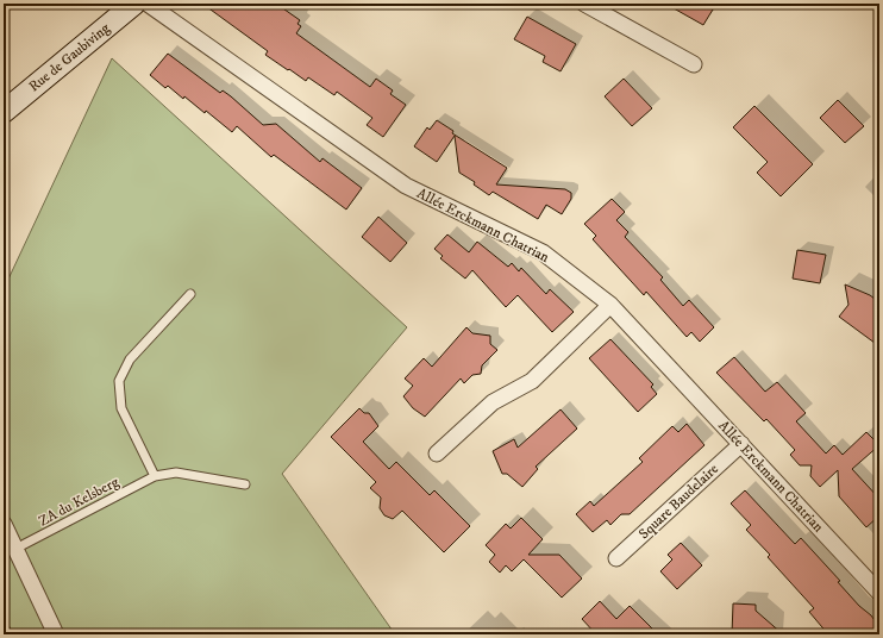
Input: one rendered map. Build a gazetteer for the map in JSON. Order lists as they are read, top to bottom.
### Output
{
  "streets": {
    "main road": ["Rue de Gaubiving"],
    "street": ["Allée Erckmann Chatrian", "Square Baudelaire"],
    "lane": ["ZA du Kelsberg"]
  },
  "crossings": [
    ["Allée Erckmann Chatrian", "Square Baudelaire"]
  ]
}
